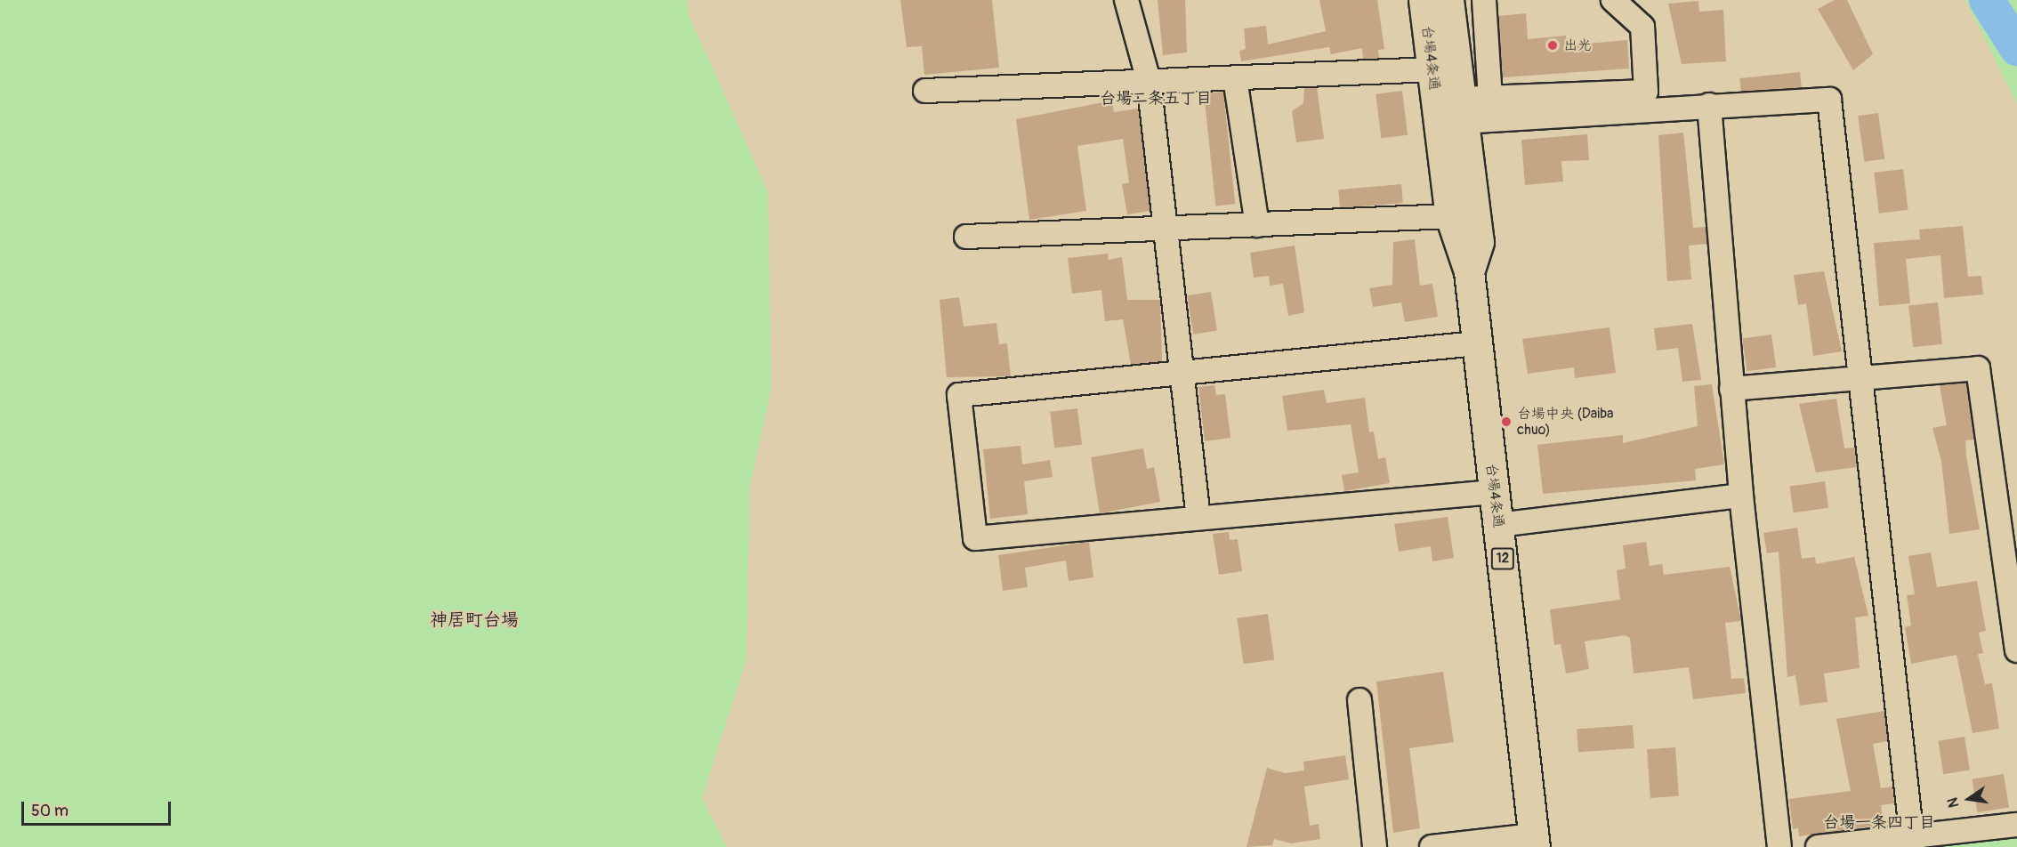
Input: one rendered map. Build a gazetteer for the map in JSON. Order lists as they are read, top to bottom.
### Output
{
  "streets": {
    "highway": ["台場4条通", "12"]
  },
  "districts": ["台場二条五丁目", "神居町台場", "台場一条四丁目"],
  "places": ["出光", "台場中央 (Daiba chuo)"],
  "scale_bar": "50 m",
  "north": "left"
}
